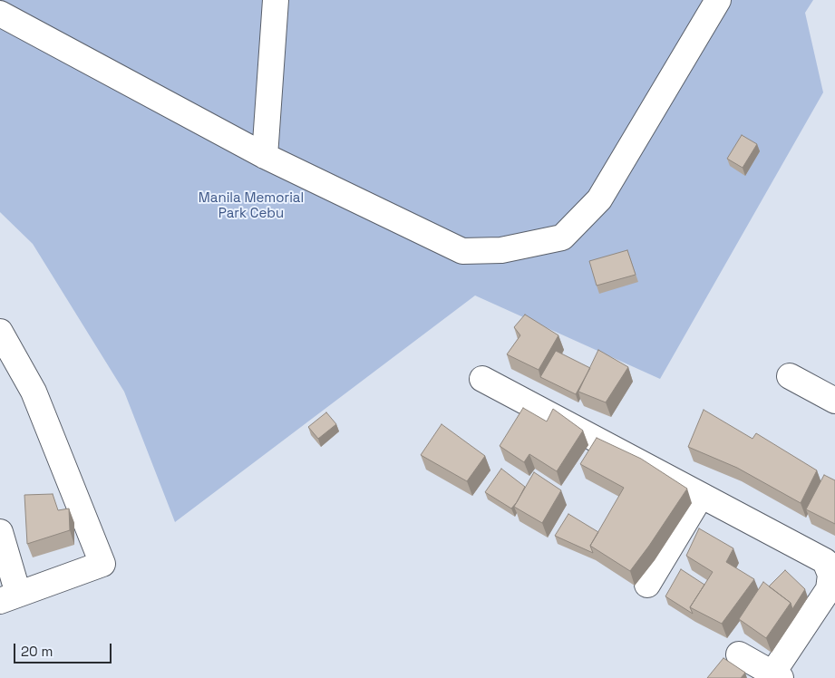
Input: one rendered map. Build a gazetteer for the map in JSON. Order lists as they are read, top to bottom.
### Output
{
  "parks": ["Manila Memorial Park Cebu"],
  "scale_bar": "20 m"
}
